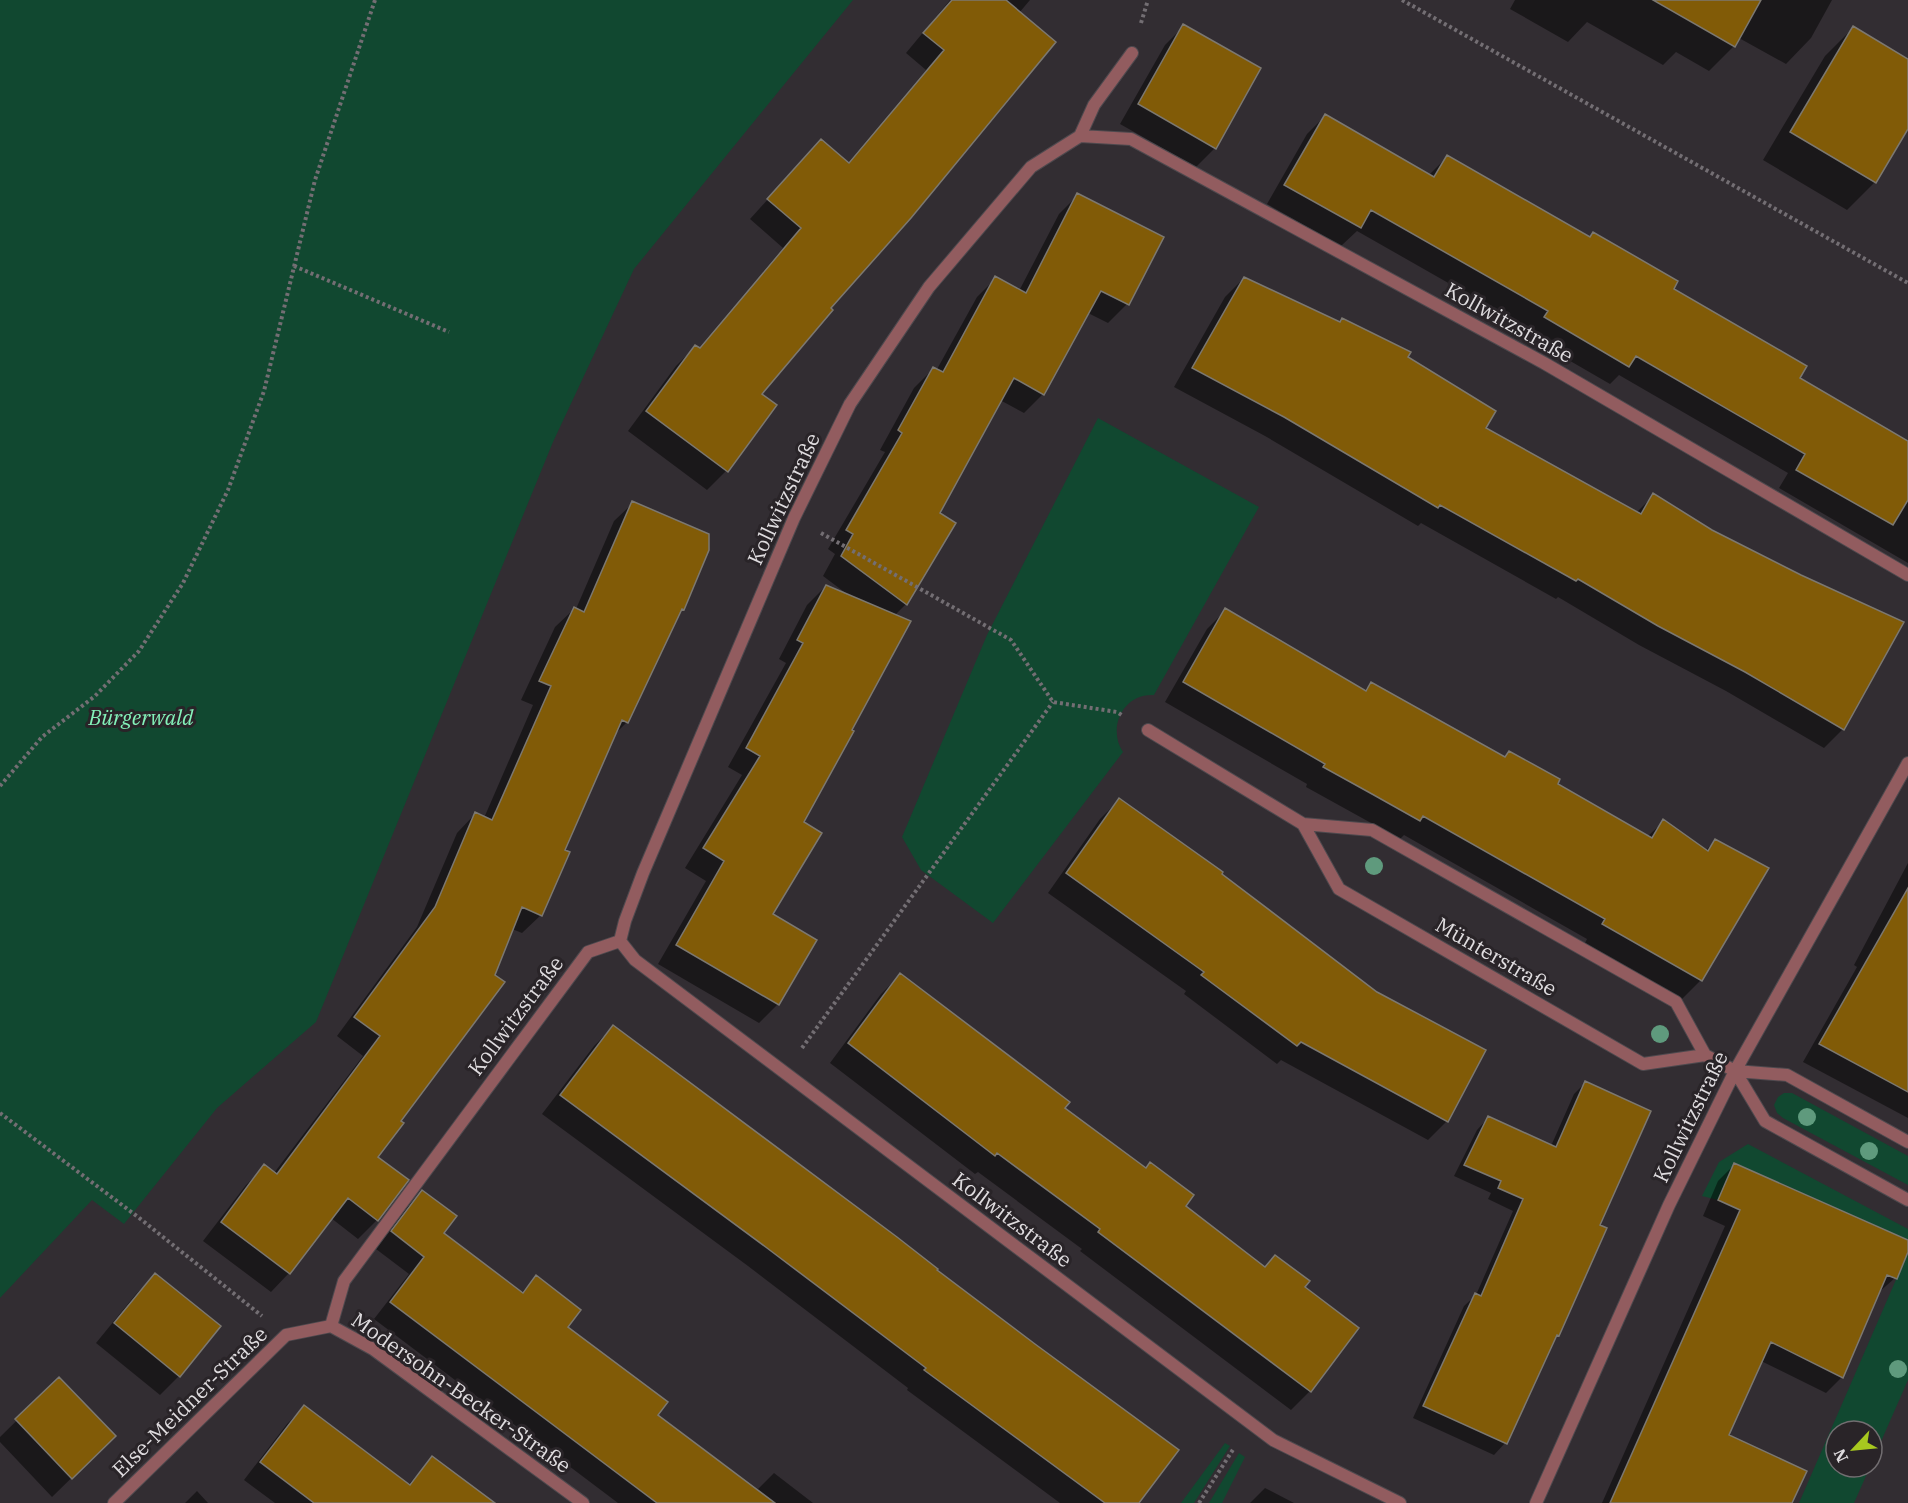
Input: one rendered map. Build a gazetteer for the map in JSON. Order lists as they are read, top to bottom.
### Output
{
  "streets": {
    "street": [
      "Kollwitzstraße",
      "Münterstraße",
      "Modersohn-Becker-Straße",
      "Else-Meidner-Straße"
    ]
  },
  "crossings": [
    ["Kollwitzstraße", "Modersohn-Becker-Straße"],
    ["Modersohn-Becker-Straße", "Else-Meidner-Straße"]
  ],
  "parks": ["Bürgerwald"],
  "north": "bottom left"
}
